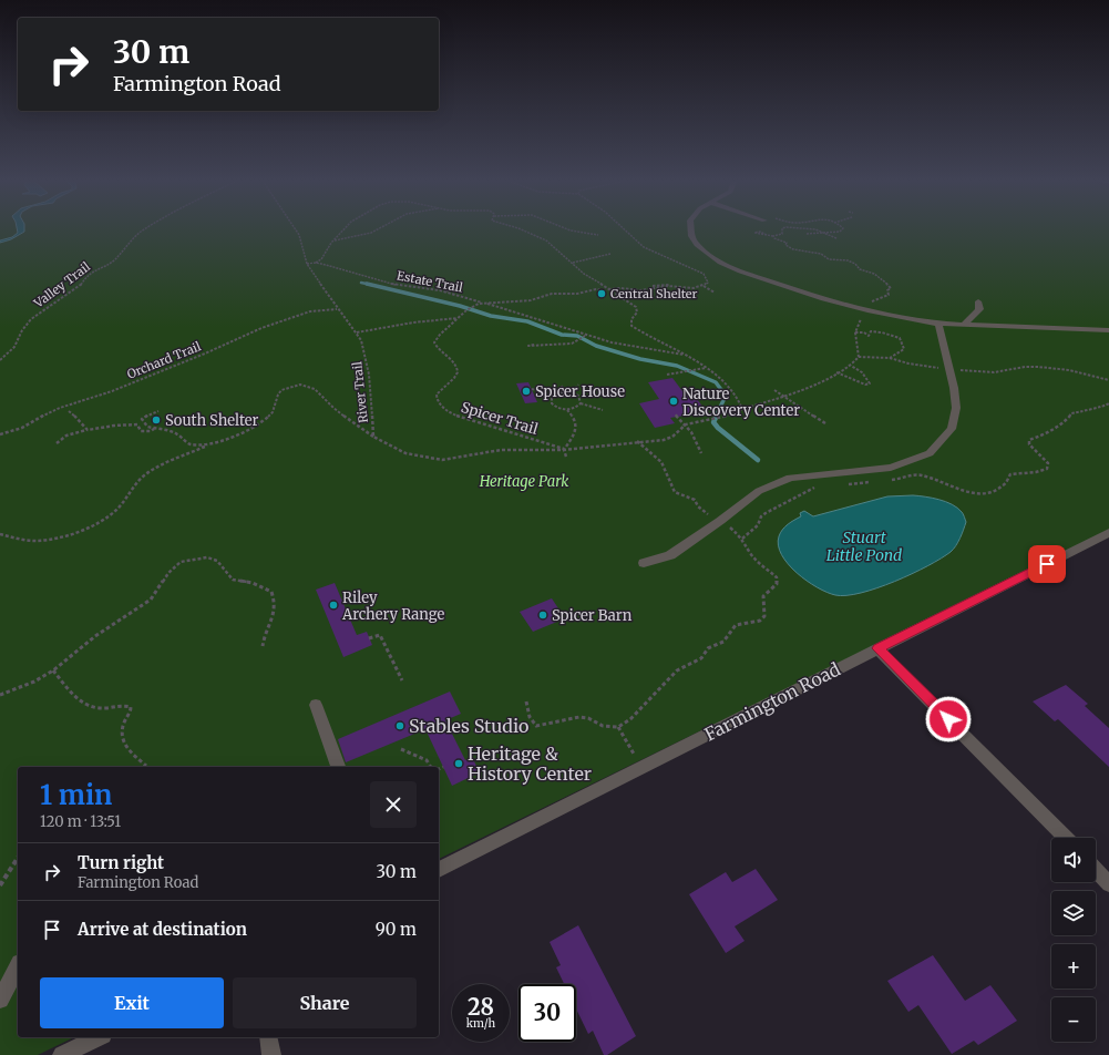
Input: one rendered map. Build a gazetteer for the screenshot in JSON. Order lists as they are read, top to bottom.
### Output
{
  "streets": {
    "street": ["Farmington Road"],
    "path": [
      "Estate Trail",
      "Valley Trail",
      "Orchard Trail",
      "River Trail",
      "Spicer Trail"
    ]
  },
  "crossings": [
    ["Estate Trail", "River Trail"],
    ["Estate Trail", "Spicer Trail"],
    ["Orchard Trail", "River Trail"],
    ["River Trail", "Spicer Trail"]
  ],
  "water": ["Stuart Little Pond"],
  "parks": ["Heritage Park"],
  "places": [
    "Central Shelter",
    "Spicer House",
    "Nature Discovery Center",
    "South Shelter",
    "Riley Archery Range",
    "Spicer Barn",
    "Stables Studio",
    "Heritage & History Center"
  ],
  "page": {
    "turn": ["30 m", "Farmington Road"],
    "heading": ["1 min", "120 m · 13:51"],
    "map_buttons": ["+", "−"],
    "list": [
      {
        "name": "Turn right",
        "note": "Farmington Road",
        "value": "30 m"
      },
      {
        "name": "Arrive at destination",
        "value": "90 m"
      }
    ],
    "buttons": ["Exit", "Share"],
    "speed": "28 km/h",
    "limit": "30"
  }
}
